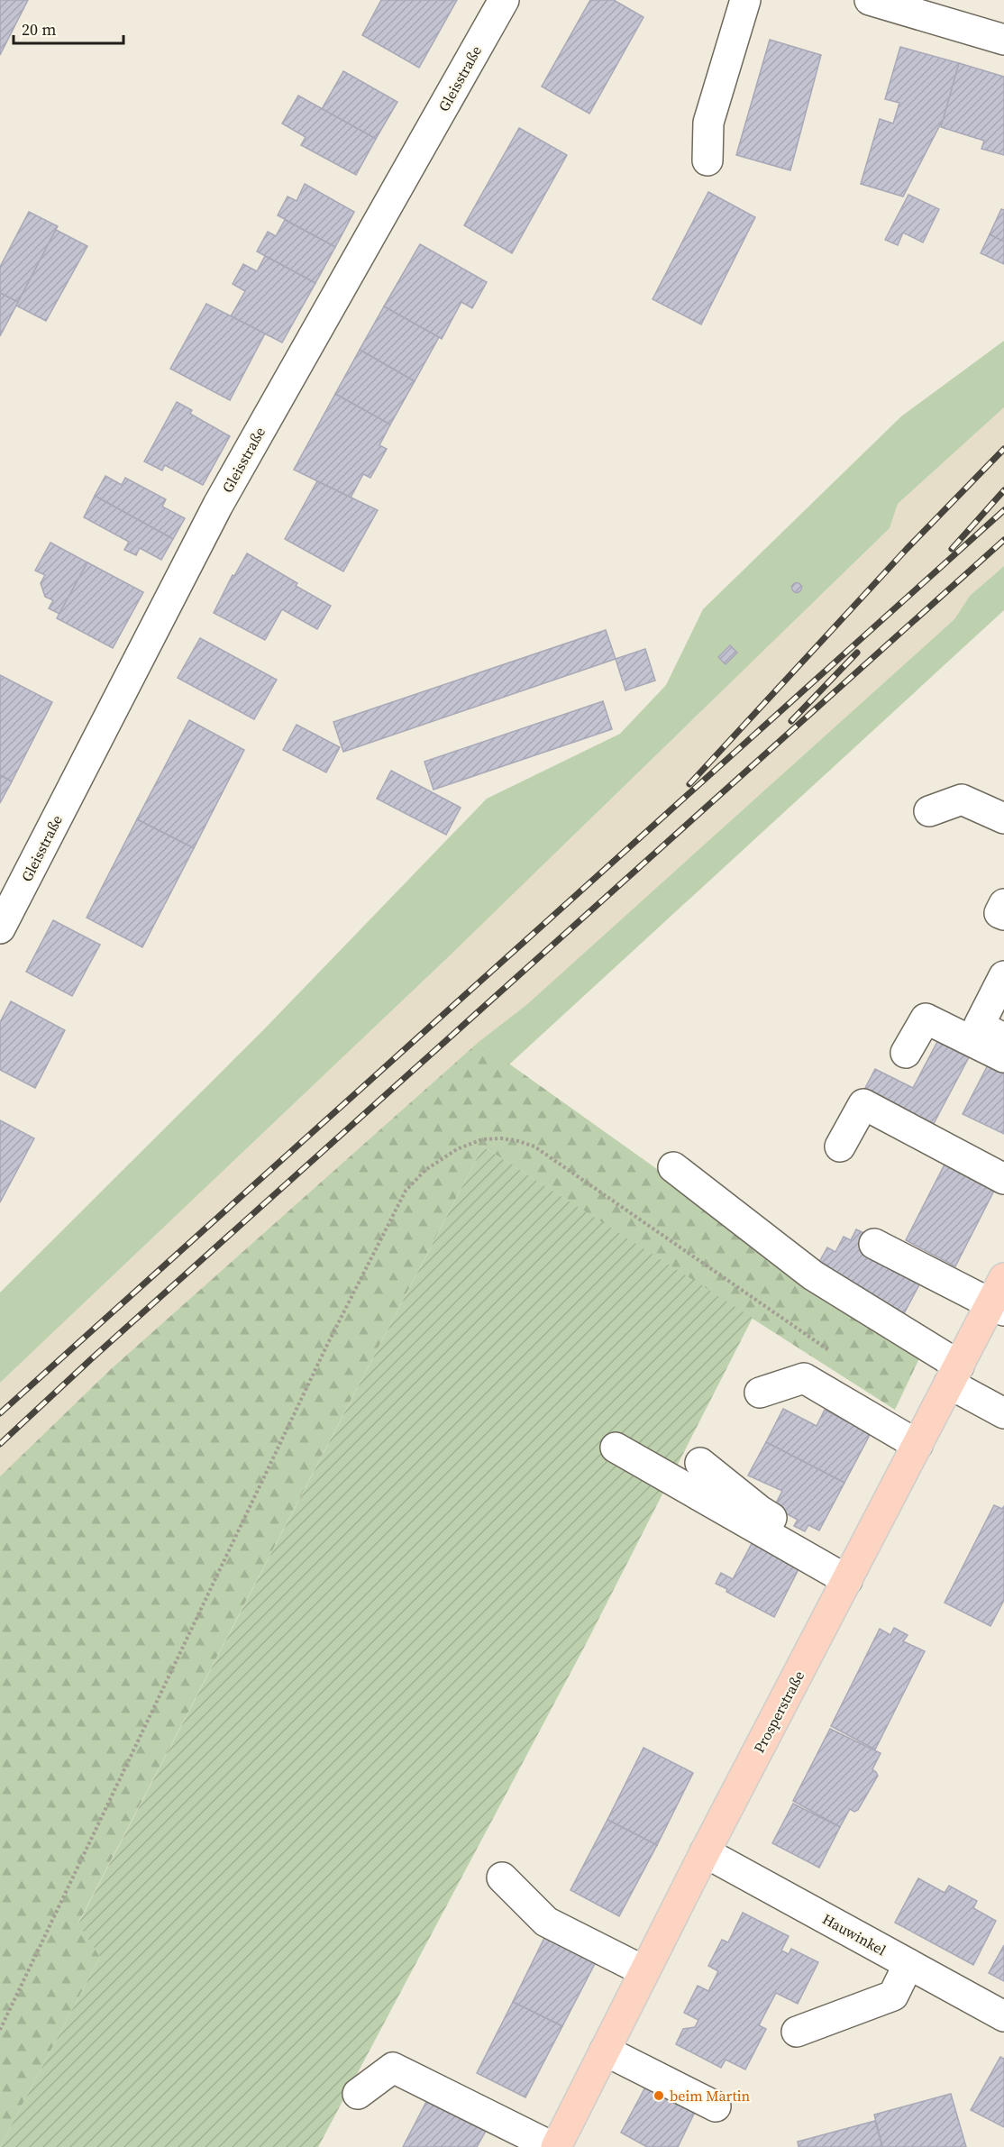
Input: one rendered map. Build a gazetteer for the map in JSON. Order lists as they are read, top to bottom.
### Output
{
  "streets": {
    "main road": ["Prosperstraße"],
    "street": ["Gleisstraße", "Hauwinkel"]
  },
  "crossings": [
    ["Prosperstraße", "Hauwinkel"]
  ],
  "places": ["beim Martin"],
  "scale_bar": "20 m"
}
